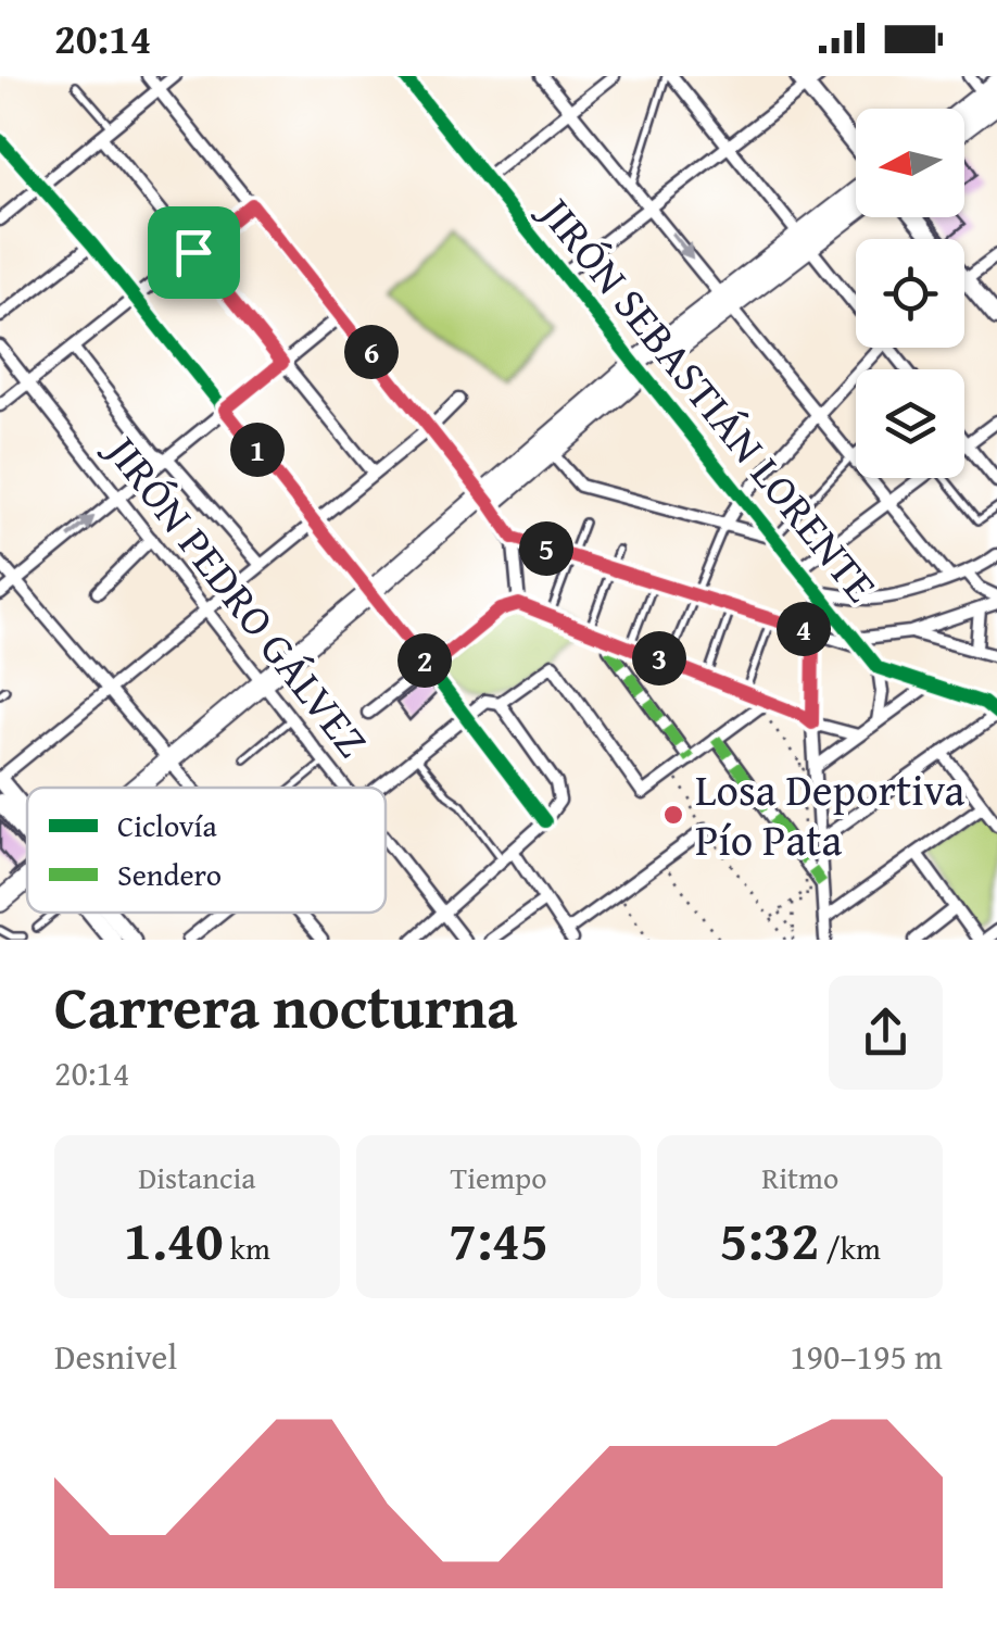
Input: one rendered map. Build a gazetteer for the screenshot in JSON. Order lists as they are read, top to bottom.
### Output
{
  "streets": {
    "street": ["JIRÓN SEBASTIÁN LORENTE", "JIRÓN PEDRO GÁLVEZ"]
  },
  "places": ["Losa Deportiva Pío Pata"],
  "legend": ["Ciclovía", "Sendero"],
  "north": "left",
  "page": {
    "status": "20:14",
    "pins": [
      "6",
      "1",
      "5",
      "4",
      "3",
      "2"
    ],
    "heading": ["Carrera nocturna", "20:14"],
    "stats": [
      ["Distancia", "1.40 km"],
      ["Tiempo", "7:45"],
      ["Ritmo", "5:32 /km"]
    ],
    "chart": ["Desnivel", "190–195 m"]
  }
}
